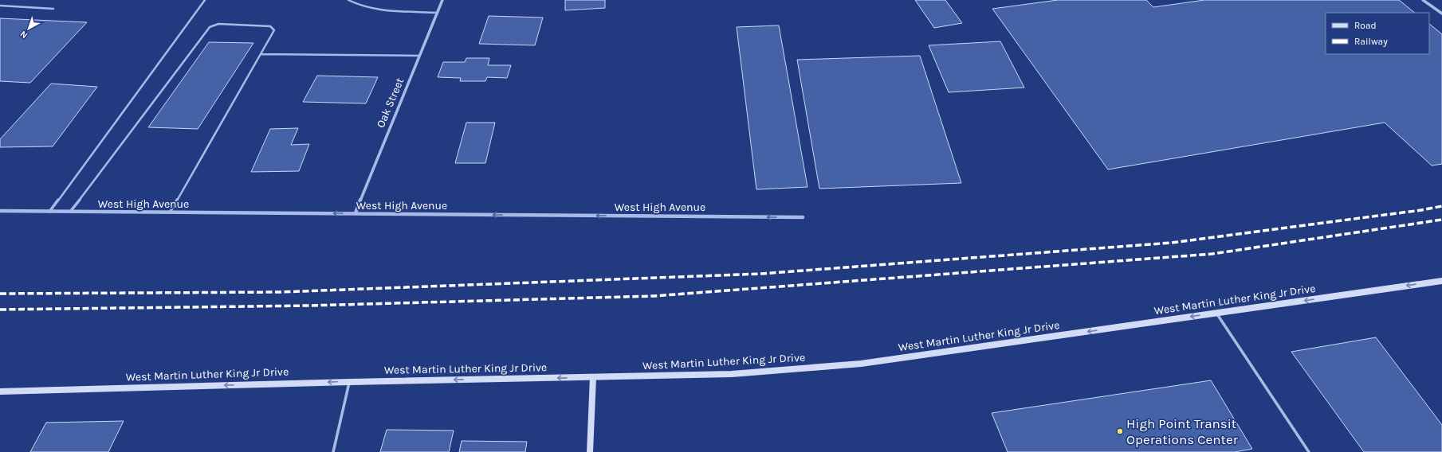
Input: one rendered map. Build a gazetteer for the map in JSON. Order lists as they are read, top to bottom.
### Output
{
  "streets": {
    "main road": ["West Martin Luther King Jr Drive"],
    "street": ["Oak Street", "West High Avenue"]
  },
  "crossings": [
    ["Oak Street", "West High Avenue"]
  ],
  "one_way": ["West High Avenue", "West Martin Luther King Jr Drive"],
  "places": ["High Point Transit Operations Center"],
  "legend": ["Road", "Railway"],
  "north": "bottom left"
}
